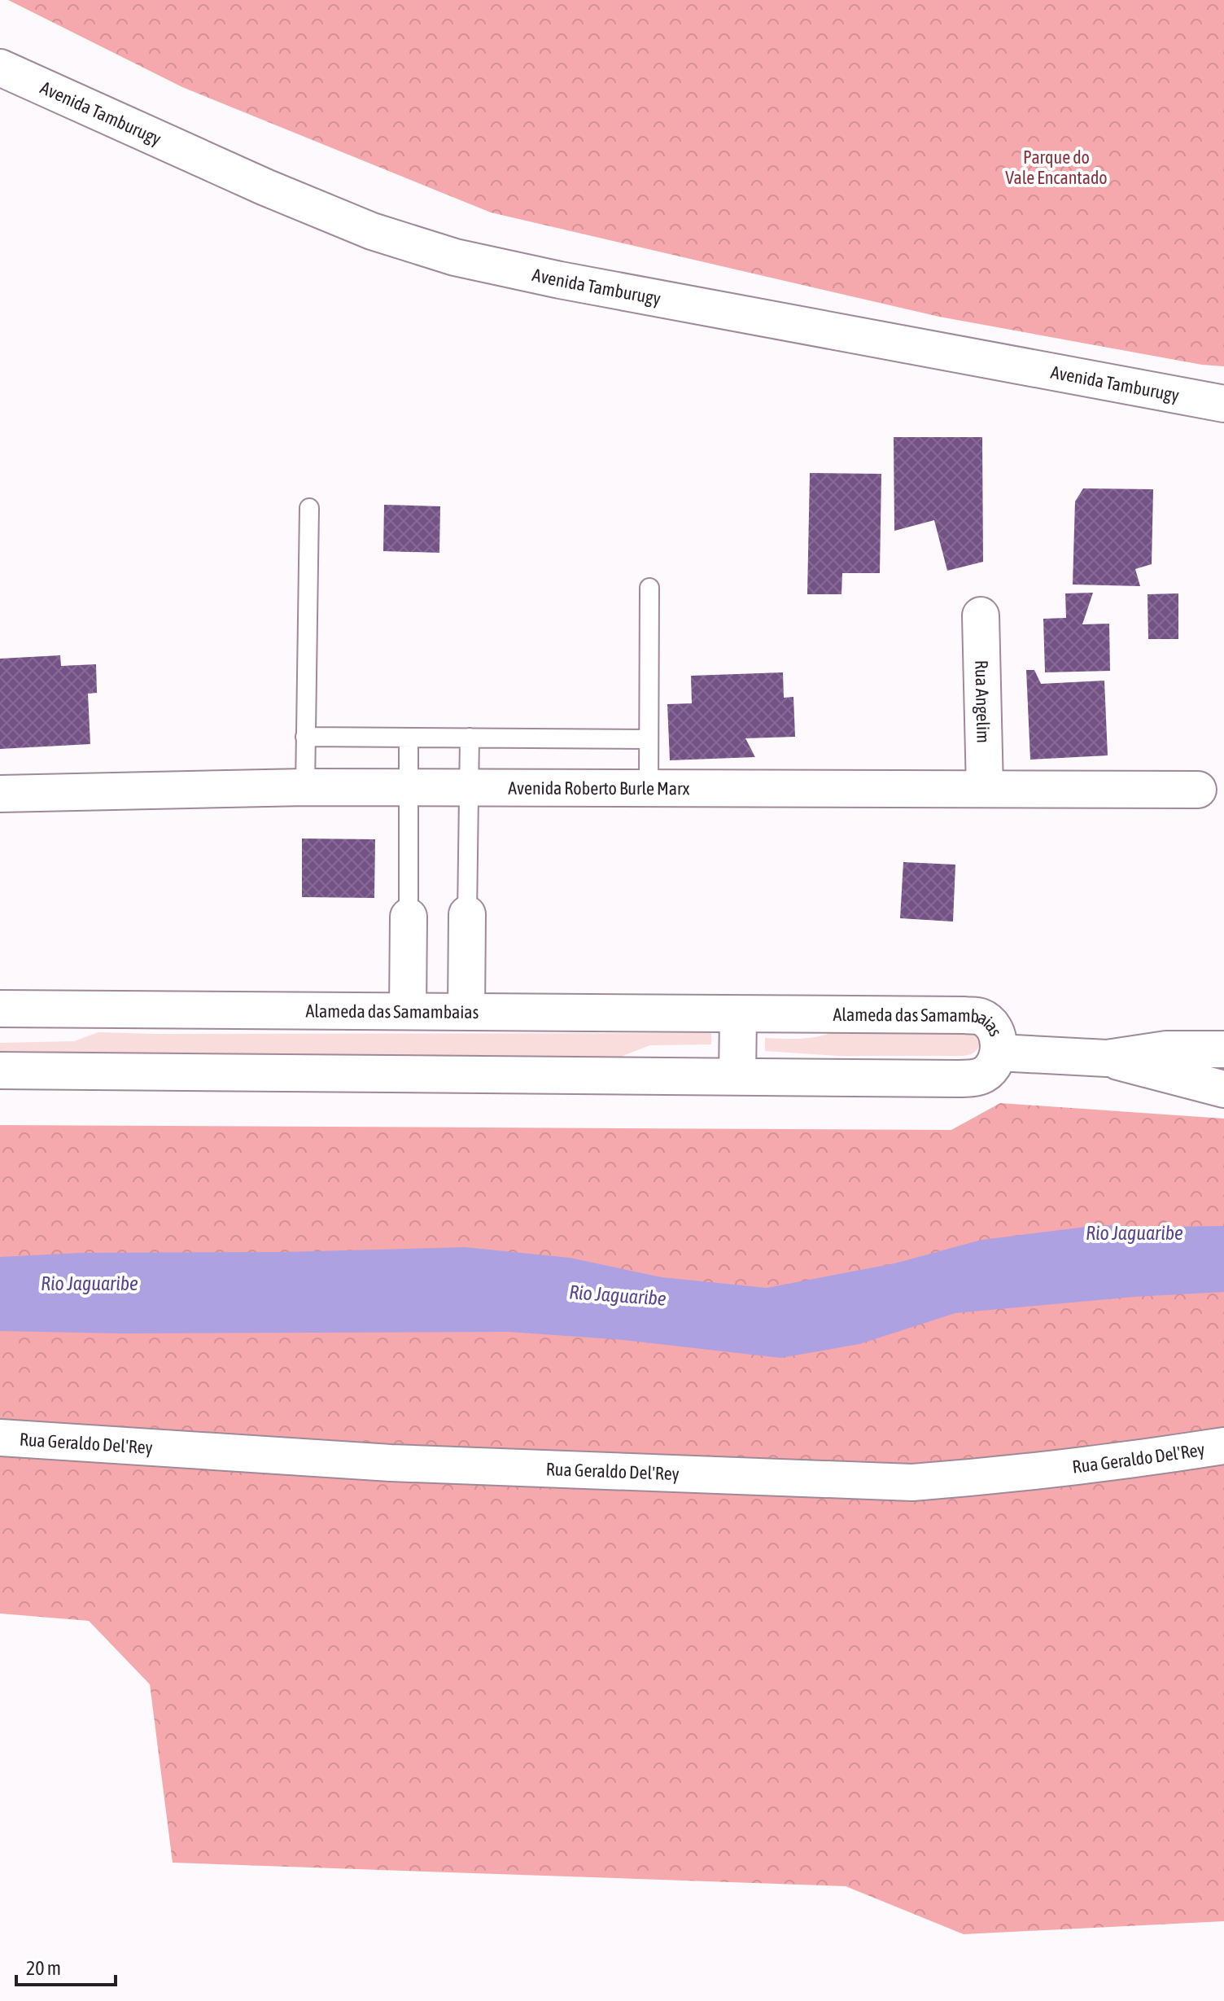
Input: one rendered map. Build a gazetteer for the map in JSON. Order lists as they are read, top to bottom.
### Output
{
  "streets": {
    "street": [
      "Avenida Tamburugy",
      "Rua Angelim",
      "Avenida Roberto Burle Marx",
      "Alameda das Samambaias",
      "Rua Geraldo Del'Rey"
    ]
  },
  "crossings": [
    ["Rua Angelim", "Avenida Roberto Burle Marx"]
  ],
  "water": ["Rio Jaguaribe"],
  "parks": ["Parque do Vale Encantado"],
  "scale_bar": "20 m"
}
